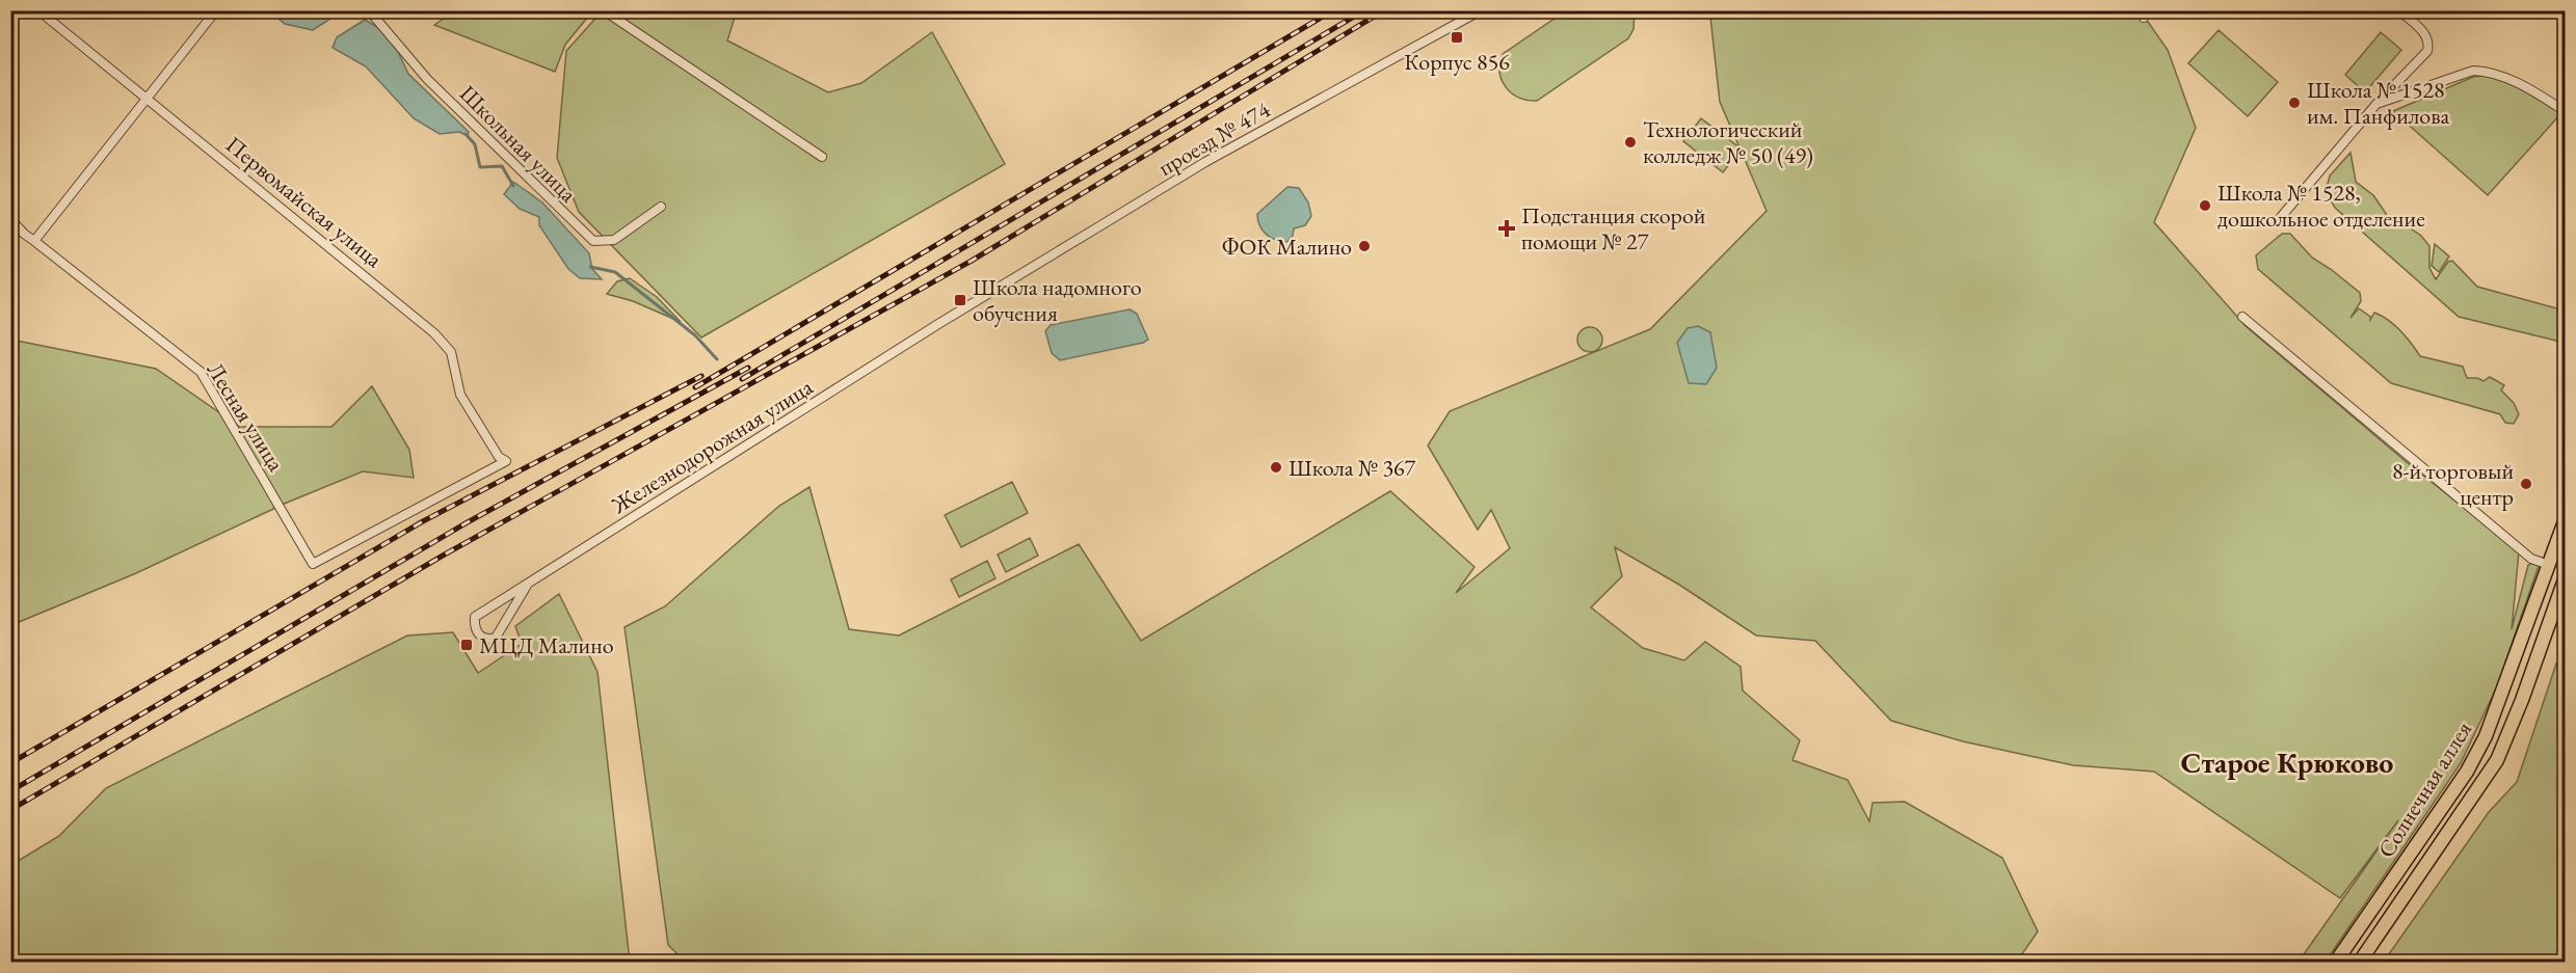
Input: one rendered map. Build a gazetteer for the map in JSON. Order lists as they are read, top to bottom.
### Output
{
  "streets": {
    "main road": ["Солнечная аллея"],
    "street": [
      "проезд № 474",
      "Школьная улица",
      "Первомайская улица",
      "Лесная улица",
      "Железнодорожная улица"
    ]
  },
  "crossings": [
    ["проезд № 474", "Железнодорожная улица"],
    ["Первомайская улица", "Лесная улица"]
  ],
  "districts": ["Старое Крюково"],
  "places": {
    "transit": ["Корпус 856", "Школа надомного обучения", "МЦД Малино"],
    "other": [
      "Школа № 1528 им. Панфилова",
      "Технологический колледж № 50 (49)",
      "Школа № 1528, дошкольное отделение",
      "ФОК Малино",
      "Школа № 367",
      "8-й торговый центр"
    ],
    "health": ["Подстанция скорой помощи № 27"]
  }
}
